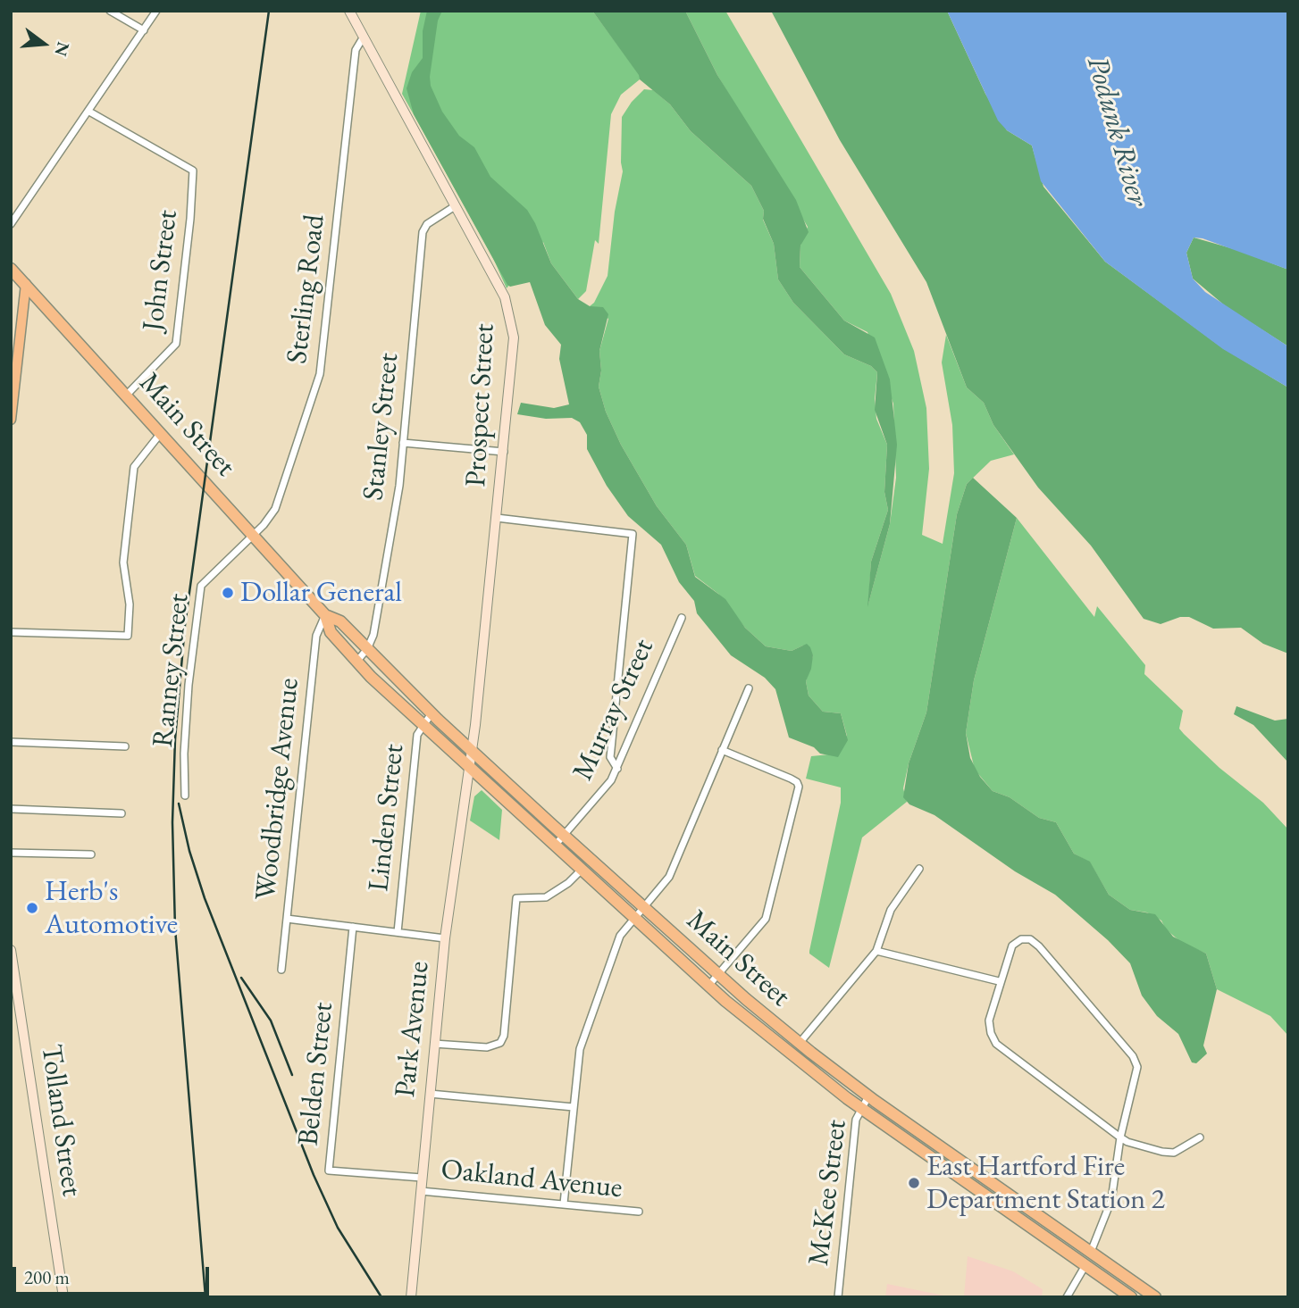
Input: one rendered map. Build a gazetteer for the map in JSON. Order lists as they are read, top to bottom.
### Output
{
  "streets": {
    "highway": ["Main Street"],
    "main road": ["Prospect Street", "Park Avenue", "Tolland Street"],
    "street": [
      "John Street",
      "Sterling Road",
      "Stanley Street",
      "Ranney Street",
      "Murray Street",
      "Woodbridge Avenue",
      "Linden Street",
      "Belden Street",
      "Oakland Avenue",
      "McKee Street"
    ]
  },
  "crossings": [
    ["John Street", "Main Street"],
    ["Sterling Road", "Prospect Street"],
    ["Sterling Road", "Main Street"],
    ["Sterling Road", "Ranney Street"],
    ["Prospect Street", "Main Street"],
    ["Prospect Street", "Stanley Street"],
    ["Prospect Street", "Park Avenue"],
    ["Main Street", "Stanley Street"],
    ["Main Street", "Ranney Street"],
    ["Main Street", "Murray Street"],
    ["Main Street", "Woodbridge Avenue"],
    ["Main Street", "Linden Street"],
    ["Main Street", "Park Avenue"],
    ["Main Street", "McKee Street"],
    ["Park Avenue", "Belden Street"],
    ["Park Avenue", "Oakland Avenue"]
  ],
  "water": ["Podunk River"],
  "places": ["Dollar General", "Herb's Automotive", "East Hartford Fire Department Station 2"],
  "scale_bar": "200 m",
  "north": "right"
}
